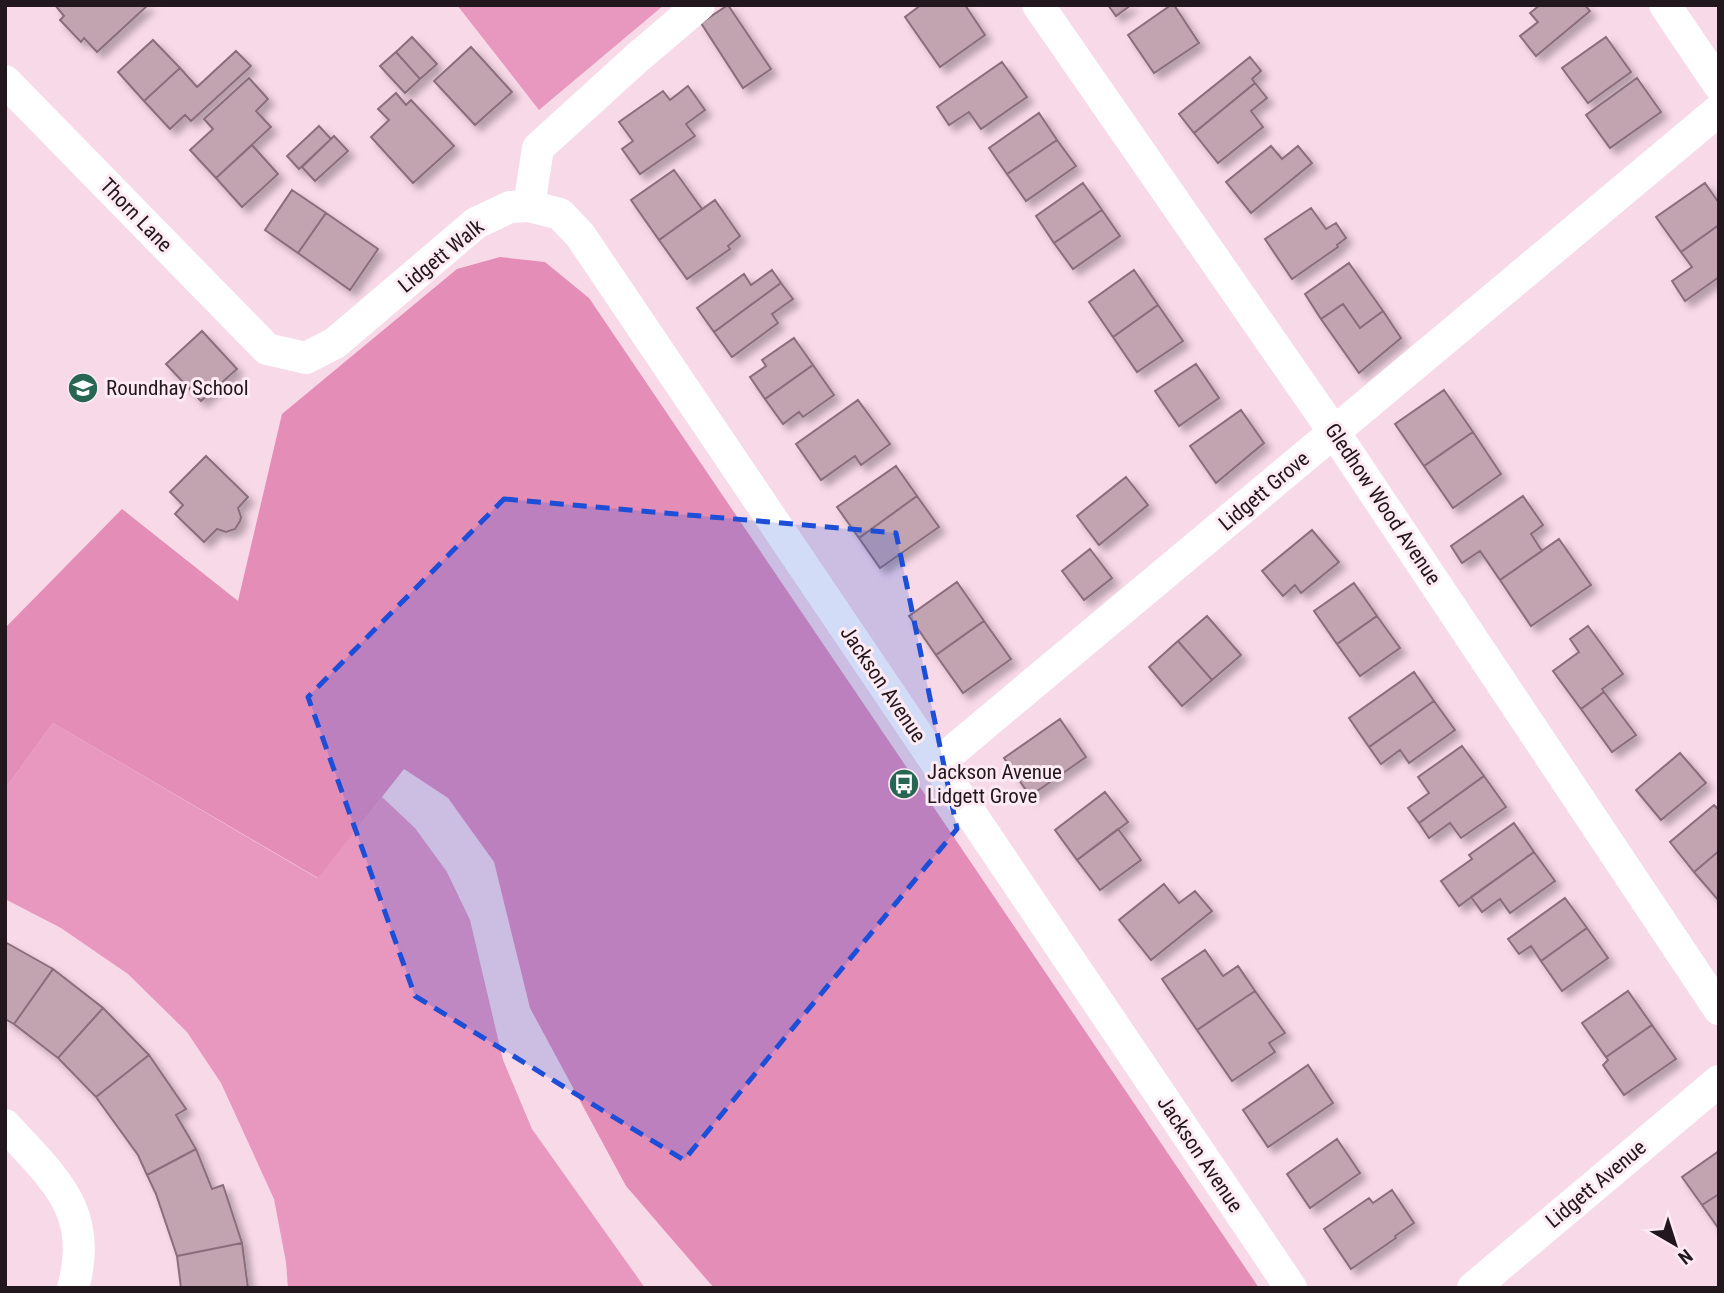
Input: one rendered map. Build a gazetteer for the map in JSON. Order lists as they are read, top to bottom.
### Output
{
  "streets": {
    "street": [
      "Thorn Lane",
      "Lidgett Walk",
      "Lidgett Grove",
      "Gledhow Wood Avenue",
      "Jackson Avenue",
      "Lidgett Avenue"
    ]
  },
  "crossings": [
    ["Thorn Lane", "Lidgett Walk"],
    ["Lidgett Walk", "Jackson Avenue"],
    ["Lidgett Grove", "Gledhow Wood Avenue"],
    ["Lidgett Grove", "Jackson Avenue"]
  ],
  "places": {
    "school or university": ["Roundhay School"],
    "bus stop": ["Jackson Avenue Lidgett Grove"]
  },
  "north": "bottom right"
}
